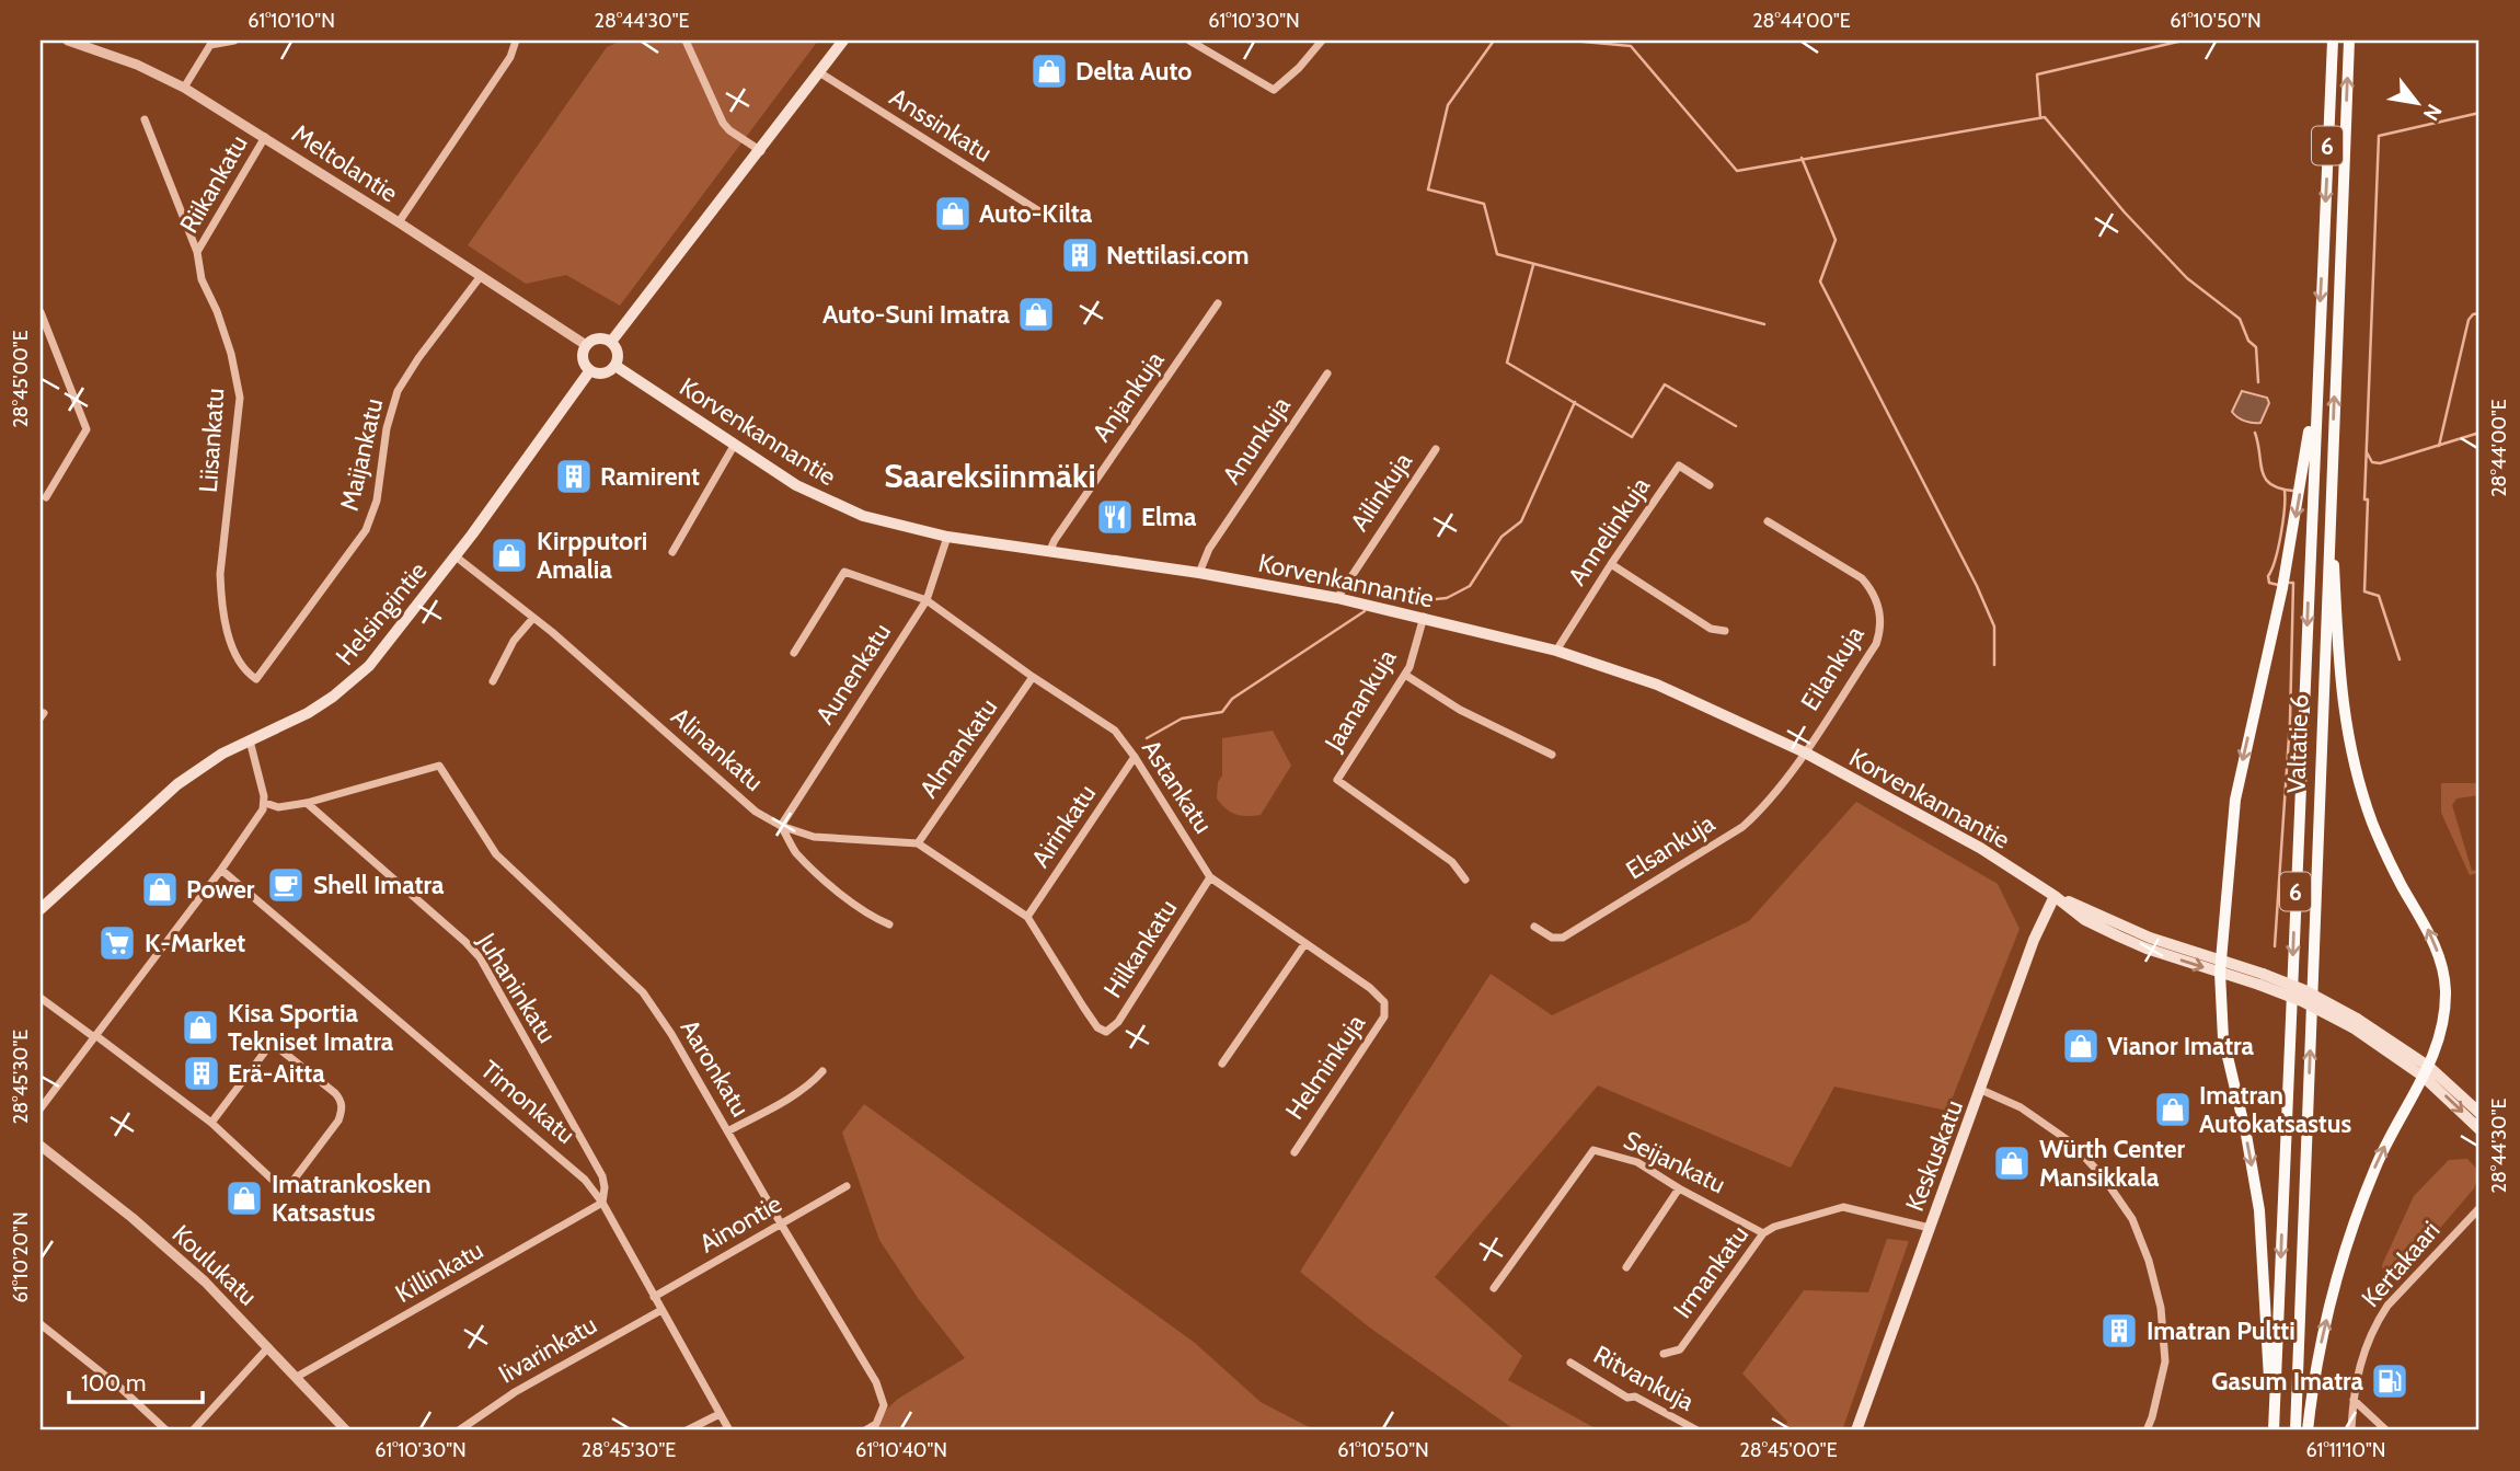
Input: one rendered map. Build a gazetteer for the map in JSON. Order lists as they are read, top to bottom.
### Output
{
  "streets": {
    "highway": ["6", "Valtatie 6"],
    "main road": ["Korvenkannantie", "Helsingintie", "Keskuskatu"],
    "street": [
      "Anssinkatu",
      "Meltolantie",
      "Riikankatu",
      "Anjankuja",
      "Liisankatu",
      "Anunkuja",
      "Maijankatu",
      "Ailinkuja",
      "Annelinkuja",
      "Eilankuja",
      "Aunenkatu",
      "Jaanankuja",
      "Almankatu",
      "Alinankatu",
      "Astankatu",
      "Airinkatu",
      "Elsankuja",
      "Hilkankatu",
      "Juhaninkatu",
      "Helminkuja",
      "Aaronkatu",
      "Timonkatu",
      "Seijankatu",
      "Ainontie",
      "Kertakaari",
      "Koulukatu",
      "Killinkatu",
      "Irmankatu",
      "Iivarinkatu",
      "Ritvankuja"
    ]
  },
  "crossings": [
    ["Meltolantie", "Riikankatu"],
    ["Meltolantie", "Korvenkannantie"],
    ["Meltolantie", "Maijankatu"],
    ["Meltolantie", "Helsingintie"],
    ["Riikankatu", "Liisankatu"],
    ["Anjankuja", "Korvenkannantie"],
    ["Korvenkannantie", "Anunkuja"],
    ["Korvenkannantie", "Ailinkuja"],
    ["Korvenkannantie", "Annelinkuja"],
    ["Korvenkannantie", "Helsingintie"],
    ["Korvenkannantie", "Eilankuja"],
    ["Korvenkannantie", "Aunenkatu"],
    ["Korvenkannantie", "Jaanankuja"],
    ["Korvenkannantie", "Elsankuja"],
    ["Korvenkannantie", "Keskuskatu"],
    ["Liisankatu", "Maijankatu"],
    ["Helsingintie", "Alinankatu"],
    ["Eilankuja", "Elsankuja"],
    ["Aunenkatu", "Alinankatu"],
    ["Aunenkatu", "Astankatu"],
    ["Almankatu", "Alinankatu"],
    ["Almankatu", "Astankatu"],
    ["Astankatu", "Airinkatu"],
    ["Astankatu", "Hilkankatu"],
    ["Astankatu", "Helminkuja"],
    ["Airinkatu", "Hilkankatu"],
    ["Juhaninkatu", "Aaronkatu"],
    ["Juhaninkatu", "Timonkatu"],
    ["Juhaninkatu", "Killinkatu"],
    ["Aaronkatu", "Ainontie"],
    ["Timonkatu", "Ainontie"],
    ["Timonkatu", "Killinkatu"],
    ["Timonkatu", "Iivarinkatu"],
    ["Keskuskatu", "Irmankatu"],
    ["Seijankatu", "Irmankatu"],
    ["Koulukatu", "Killinkatu"]
  ],
  "districts": ["Saareksiinmäki"],
  "places": {
    "shop": [
      "Delta Auto",
      "Auto-Kilta",
      "Auto-Suni Imatra",
      "Kirpputori Amalia",
      "Power",
      "Kisa Sportia Tekniset Imatra",
      "Vianor Imatra",
      "Imatran Autokatsastus",
      "Würth Center Mansikkala",
      "Imatrankosken Katsastus"
    ],
    "building": [
      "Nettilasi.com",
      "Ramirent",
      "Erä-Aitta",
      "Imatran Pultti"
    ],
    "restaurant": ["Elma"],
    "cafe": ["Shell Imatra"],
    "supermarket": ["K-Market"],
    "fuel station": ["Gasum Imatra"]
  },
  "scale_bar": "100 m",
  "north": "bottom right",
  "coordinates": [
    "61°10'10\"N",
    "28°44'30\"E",
    "61°10'30\"N",
    "28°44'00\"E",
    "61°10'50\"N",
    "28°45'00\"E",
    "28°45'30\"E",
    "61°10'20\"N",
    "61°10'40\"N",
    "61°11'10\"N"
  ]
}
